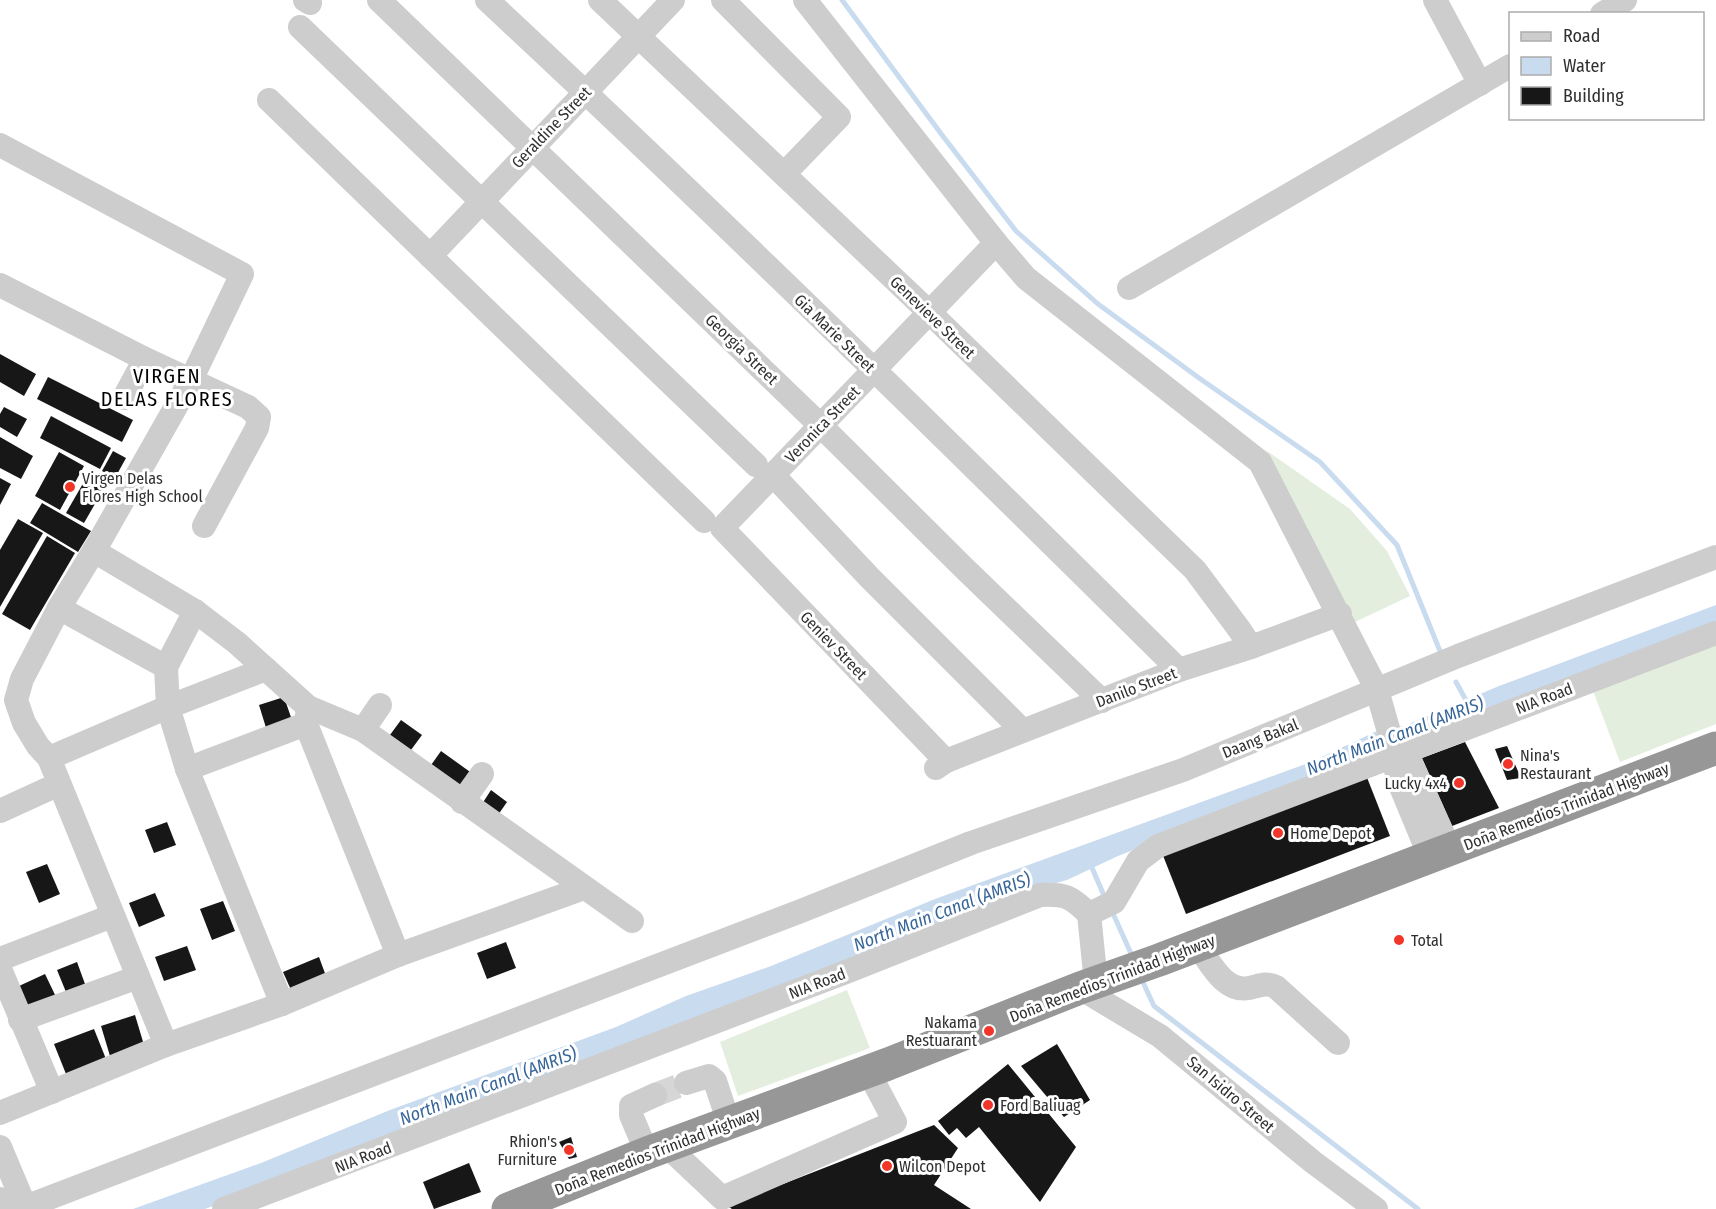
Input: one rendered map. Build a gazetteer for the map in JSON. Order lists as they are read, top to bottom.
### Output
{
  "streets": {
    "highway": ["Doña Remedios Trinidad Highway"],
    "street": [
      "Geraldine Street",
      "Genevieve Street",
      "Gia Marie Street",
      "Georgia Street",
      "Veronica Street",
      "Geniev Street",
      "Danilo Street",
      "NIA Road",
      "Daang Bakal",
      "San Isidro Street"
    ]
  },
  "crossings": [
    ["Geraldine Street", "Genevieve Street"],
    ["Geraldine Street", "Gia Marie Street"],
    ["Geraldine Street", "Georgia Street"],
    ["Geraldine Street", "Geniev Street"],
    ["Genevieve Street", "Veronica Street"],
    ["Genevieve Street", "Danilo Street"],
    ["Gia Marie Street", "Veronica Street"],
    ["Gia Marie Street", "Danilo Street"],
    ["Georgia Street", "Veronica Street"],
    ["Georgia Street", "Danilo Street"],
    ["Veronica Street", "Geniev Street"],
    ["Geniev Street", "Danilo Street"],
    ["Doña Remedios Trinidad Highway", "San Isidro Street"]
  ],
  "districts": ["VIRGEN DELAS FLORES"],
  "water": ["North Main Canal (AMRIS)"],
  "places": [
    "Virgen Delas Flores High School",
    "Nina's Restaurant",
    "Lucky 4x4",
    "Home Depot",
    "Total",
    "Nakama Restuarant",
    "Ford Baliuag",
    "Rhion's Furniture",
    "Wilcon Depot"
  ],
  "legend": ["Road", "Water", "Building"]
}
